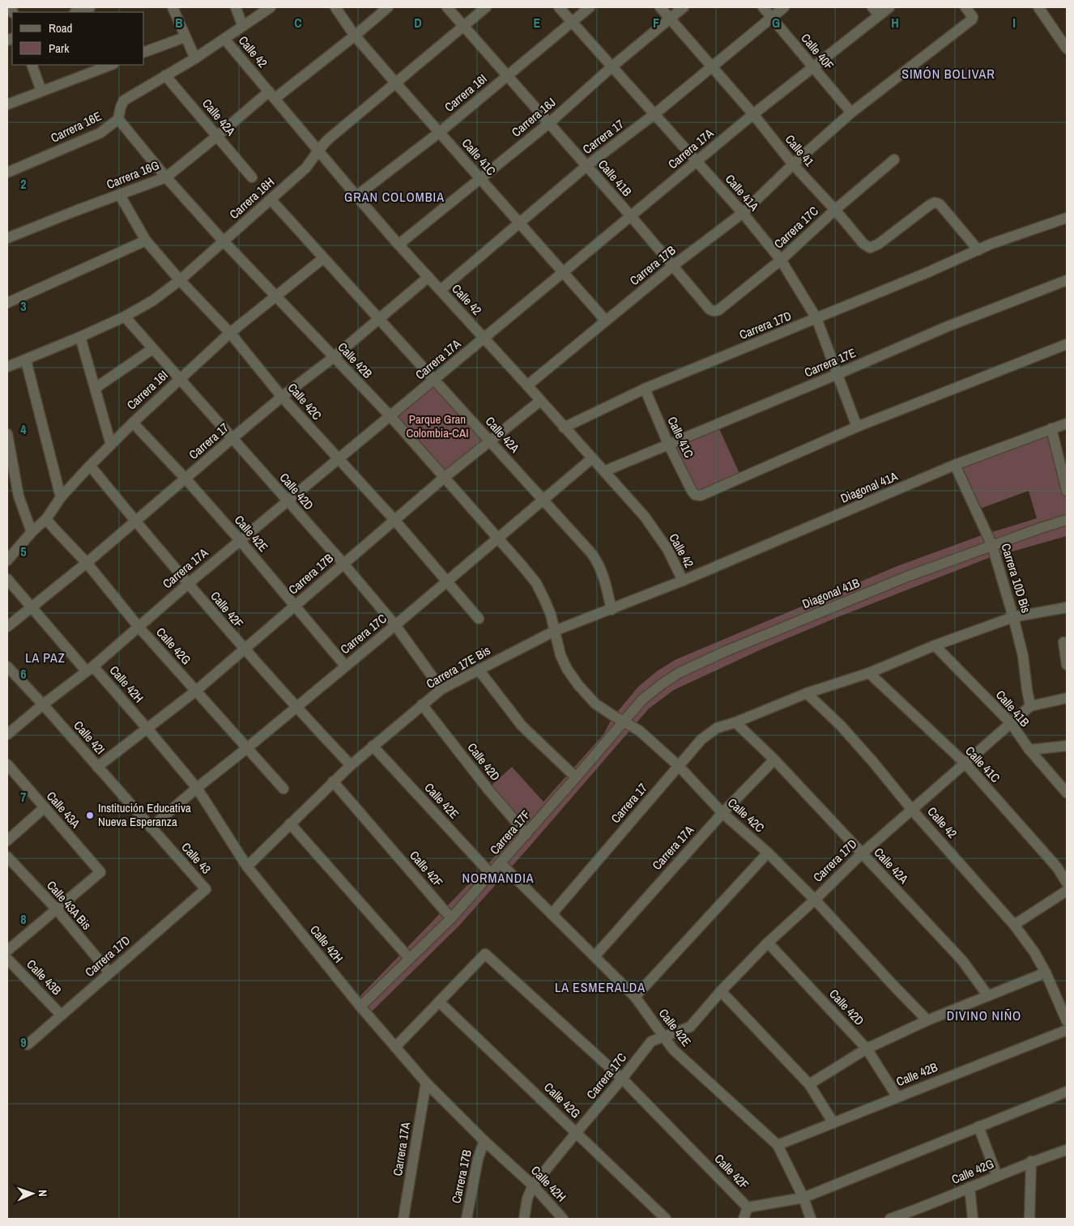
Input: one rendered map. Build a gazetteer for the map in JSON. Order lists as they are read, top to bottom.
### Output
{
  "streets": {
    "street": [
      "Calle 42",
      "Calle 40F",
      "Carrera 16I",
      "Calle 42A",
      "Carrera 16J",
      "Carrera 16E",
      "Carrera 17",
      "Carrera 17A",
      "Calle 41",
      "Calle 41C",
      "Carrera 16G",
      "Calle 41B",
      "Calle 41A",
      "Carrera 16H",
      "Carrera 17C",
      "Carrera 17B",
      "Carrera 17D",
      "Calle 42B",
      "Carrera 17E",
      "Calle 42C",
      "Diagonal 41A",
      "Calle 42D",
      "Calle 42E",
      "Carrera 10D Bis",
      "Diagonal 41B",
      "Calle 42F",
      "Calle 42G",
      "Carrera 17E Bis",
      "Calle 42H",
      "Calle 42I",
      "Calle 43A",
      "Carrera 17F",
      "Calle 43",
      "Calle 43A Bis",
      "Calle 43B"
    ]
  },
  "crossings": [
    ["Calle 42", "Carrera 16I"],
    ["Calle 42", "Carrera 16J"],
    ["Calle 42", "Carrera 16E"],
    ["Calle 42", "Carrera 17"],
    ["Calle 42", "Carrera 17A"],
    ["Calle 42", "Carrera 16G"],
    ["Calle 42", "Carrera 16H"],
    ["Calle 42", "Carrera 17C"],
    ["Calle 42", "Carrera 17B"],
    ["Calle 42", "Carrera 17D"],
    ["Calle 42", "Carrera 17E"],
    ["Calle 42", "Diagonal 41A"],
    ["Calle 42", "Carrera 17E Bis"],
    ["Calle 40F", "Carrera 17"],
    ["Calle 40F", "Carrera 17A"],
    ["Calle 40F", "Carrera 17B"],
    ["Carrera 16I", "Calle 42A"],
    ["Carrera 16I", "Calle 41C"],
    ["Carrera 16I", "Calle 41B"],
    ["Carrera 16I", "Calle 41A"],
    ["Carrera 16I", "Calle 42B"],
    ["Carrera 16I", "Calle 42C"],
    ["Carrera 16I", "Calle 42D"],
    ["Carrera 16I", "Calle 42E"],
    ["Carrera 16I", "Calle 42F"],
    ["Carrera 16I", "Calle 42G"],
    ["Calle 42A", "Carrera 16E"],
    ["Calle 42A", "Carrera 17"],
    ["Calle 42A", "Carrera 17A"],
    ["Calle 42A", "Carrera 16G"],
    ["Calle 42A", "Carrera 16H"],
    ["Calle 42A", "Carrera 17C"],
    ["Calle 42A", "Carrera 17B"],
    ["Calle 42A", "Carrera 17D"],
    ["Calle 42A", "Carrera 17E Bis"],
    ["Carrera 16J", "Calle 41"],
    ["Carrera 16J", "Calle 41C"],
    ["Carrera 16J", "Calle 41B"],
    ["Carrera 16J", "Calle 41A"],
    ["Carrera 16E", "Calle 42B"],
    ["Carrera 17", "Calle 41"],
    ["Carrera 17", "Calle 41C"],
    ["Carrera 17", "Calle 41B"],
    ["Carrera 17", "Calle 41A"],
    ["Carrera 17", "Calle 42B"],
    ["Carrera 17", "Calle 42C"],
    ["Carrera 17", "Calle 42D"],
    ["Carrera 17", "Calle 42E"],
    ["Carrera 17", "Calle 42F"],
    ["Carrera 17", "Calle 42G"],
    ["Carrera 17", "Calle 42H"],
    ["Carrera 17A", "Calle 41"],
    ["Carrera 17A", "Calle 41C"],
    ["Carrera 17A", "Calle 41B"],
    ["Carrera 17A", "Calle 41A"],
    ["Carrera 17A", "Calle 42B"],
    ["Carrera 17A", "Calle 42C"],
    ["Carrera 17A", "Calle 42D"],
    ["Carrera 17A", "Calle 42E"],
    ["Carrera 17A", "Calle 42F"],
    ["Carrera 17A", "Calle 42G"],
    ["Carrera 17A", "Calle 42H"],
    ["Carrera 17A", "Calle 42I"],
    ["Calle 41", "Carrera 17C"],
    ["Calle 41", "Carrera 17B"],
    ["Calle 41", "Carrera 17D"],
    ["Calle 41C", "Carrera 16G"],
    ["Calle 41C", "Calle 41A"],
    ["Calle 41C", "Carrera 16H"],
    ["Calle 41C", "Carrera 17B"],
    ["Calle 41C", "Carrera 17D"],
    ["Calle 41C", "Carrera 17E"],
    ["Carrera 16G", "Calle 42B"],
    ["Carrera 16G", "Calle 42C"],
    ["Calle 41B", "Carrera 16H"],
    ["Calle 41B", "Carrera 17C"],
    ["Calle 41B", "Carrera 17B"],
    ["Calle 41B", "Carrera 17D"],
    ["Calle 41A", "Carrera 17C"],
    ["Calle 41A", "Carrera 17B"],
    ["Calle 41A", "Carrera 17D"],
    ["Calle 41A", "Carrera 17E"],
    ["Carrera 16H", "Calle 42B"],
    ["Carrera 16H", "Calle 42C"],
    ["Carrera 16H", "Calle 42D"],
    ["Carrera 17C", "Carrera 17D"],
    ["Carrera 17C", "Calle 42B"],
    ["Carrera 17C", "Calle 42C"],
    ["Carrera 17C", "Calle 42D"],
    ["Carrera 17C", "Calle 42E"],
    ["Carrera 17C", "Calle 42F"],
    ["Carrera 17C", "Calle 42G"],
    ["Carrera 17C", "Calle 42H"],
    ["Carrera 17C", "Calle 42I"],
    ["Carrera 17C", "Calle 43"],
    ["Carrera 17B", "Calle 42B"],
    ["Carrera 17B", "Calle 42C"],
    ["Carrera 17B", "Calle 42D"],
    ["Carrera 17B", "Calle 42E"],
    ["Carrera 17B", "Calle 42F"],
    ["Carrera 17B", "Calle 42G"],
    ["Carrera 17B", "Calle 42H"],
    ["Carrera 17B", "Calle 42I"],
    ["Carrera 17D", "Calle 42C"],
    ["Carrera 17D", "Calle 42D"],
    ["Carrera 17D", "Calle 42E"],
    ["Carrera 17D", "Carrera 10D Bis"],
    ["Carrera 17D", "Calle 43"],
    ["Carrera 17D", "Calle 43A Bis"],
    ["Carrera 17D", "Calle 43B"],
    ["Calle 42B", "Calle 42C"],
    ["Calle 42B", "Calle 42D"],
    ["Calle 42B", "Calle 42E"],
    ["Calle 42B", "Carrera 17E Bis"],
    ["Calle 42C", "Diagonal 41B"],
    ["Calle 42C", "Carrera 17E Bis"],
    ["Calle 42C", "Carrera 17F"],
    ["Diagonal 41A", "Carrera 10D Bis"],
    ["Diagonal 41A", "Carrera 17E Bis"],
    ["Calle 42D", "Carrera 17E Bis"],
    ["Calle 42D", "Carrera 17F"],
    ["Calle 42E", "Calle 42F"],
    ["Calle 42E", "Carrera 17E Bis"],
    ["Calle 42E", "Carrera 17F"],
    ["Carrera 10D Bis", "Diagonal 41B"],
    ["Diagonal 41B", "Carrera 17F"],
    ["Calle 42F", "Calle 42G"],
    ["Calle 42F", "Carrera 17E Bis"],
    ["Calle 42F", "Carrera 17F"],
    ["Carrera 17E Bis", "Calle 42H"],
    ["Calle 42H", "Carrera 17F"],
    ["Calle 42I", "Calle 43"],
    ["Calle 43A", "Calle 43A Bis"]
  ],
  "districts": [
    "SIMÓN BOLIVAR",
    "GRAN COLOMBIA",
    "LA PAZ",
    "NORMANDIA",
    "LA ESMERALDA",
    "DIVINO NIÑO"
  ],
  "parks": ["Parque Gran Colombia-CAI"],
  "places": ["Institución Educativa Nueva Esperanza"],
  "legend": ["Road", "Park"],
  "north": "right",
  "grid": {
    "columns": [
      "B",
      "C",
      "D",
      "E",
      "F",
      "G",
      "H",
      "I"
    ],
    "rows": [
      "2",
      "3",
      "4",
      "5",
      "6",
      "7",
      "8",
      "9"
    ]
  }
}
